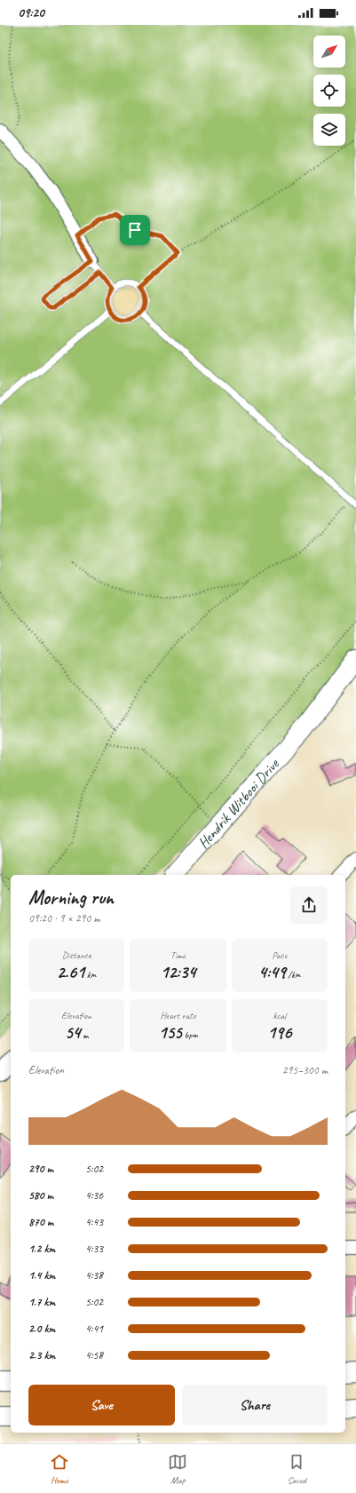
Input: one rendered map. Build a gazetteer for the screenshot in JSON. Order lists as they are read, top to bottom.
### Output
{
  "streets": {
    "main road": ["Hendrik Witbooi Drive"]
  },
  "north": "top right",
  "page": {
    "status": "09:20",
    "heading": ["Morning run", "09:20 · 9 × 290 m"],
    "stats": [
      ["Distance", "2.61 km"],
      ["Time", "12:34"],
      ["Pace", "4:49 /km"],
      ["Elevation", "54 m"],
      ["Heart rate", "155 bpm"],
      ["kcal", "196"]
    ],
    "chart": ["Elevation", "295–300 m"],
    "list": [
      {
        "name": "290 m",
        "note": "5:02"
      },
      {
        "name": "580 m",
        "note": "4:36"
      },
      {
        "name": "870 m",
        "note": "4:43"
      },
      {
        "name": "1.2 km",
        "note": "4:33"
      },
      {
        "name": "1.4 km",
        "note": "4:38"
      },
      {
        "name": "1.7 km",
        "note": "5:02"
      },
      {
        "name": "2.0 km",
        "note": "4:41"
      },
      {
        "name": "2.3 km",
        "note": "4:58"
      }
    ],
    "buttons": ["Save", "Share"],
    "tabs": ["Home", "Map", "Saved"]
  }
}
